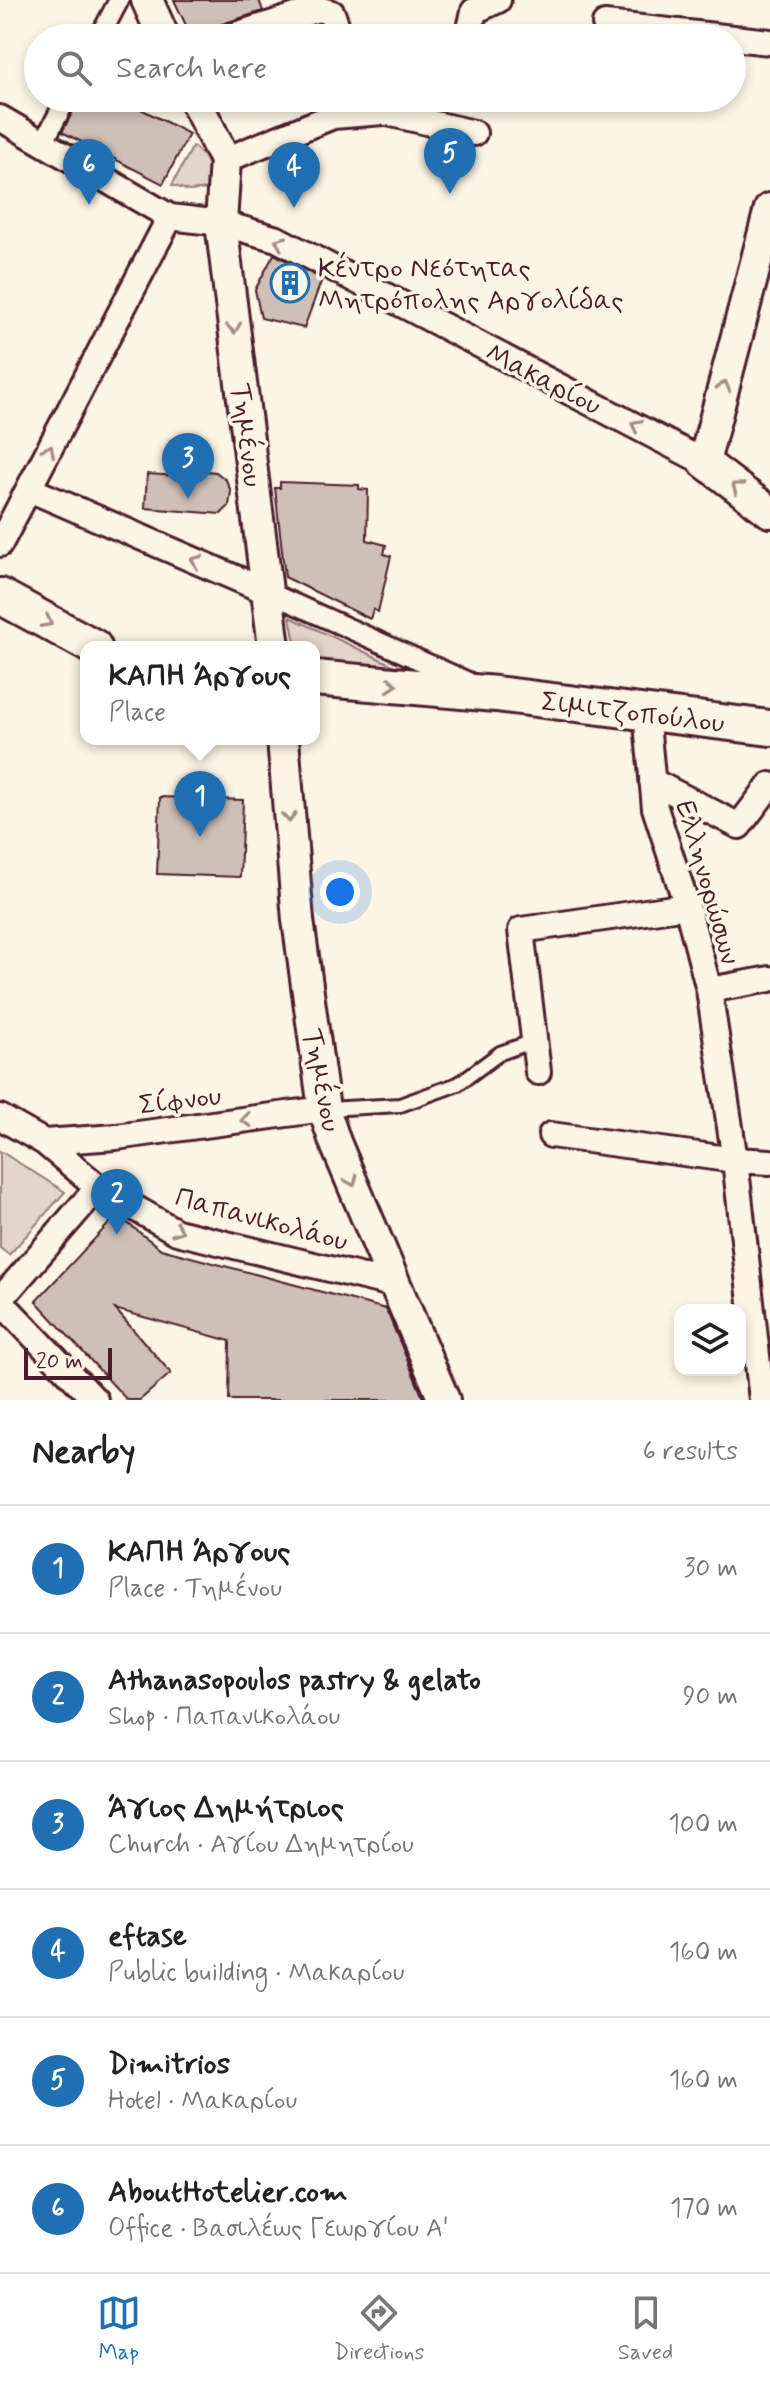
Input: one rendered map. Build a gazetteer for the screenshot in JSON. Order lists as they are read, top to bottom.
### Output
{
  "streets": {
    "main road": ["Σιμιτζοπούλου"],
    "street": [
      "Μακαρίου",
      "Τημένου",
      "Ελληνορώσων",
      "Σίφνου",
      "Παπανικολάου"
    ]
  },
  "crossings": [
    ["Μακαρίου", "Τημένου"],
    ["Τημένου", "Σιμιτζοπούλου"],
    ["Τημένου", "Σίφνου"],
    ["Τημένου", "Παπανικολάου"],
    ["Σιμιτζοπούλου", "Ελληνορώσων"],
    ["Σίφνου", "Παπανικολάου"]
  ],
  "one_way": [
    "Μακαρίου",
    "Τημένου",
    "Σίφνου",
    "Παπανικολάου"
  ],
  "places": {
    "building": ["Κέντρο Νεότητας Μητρόπολης Αργολίδας"]
  },
  "scale_bar": "20 m",
  "page": {
    "search": "Search here",
    "pins": [
      "5",
      "6",
      "4",
      "3",
      "1",
      "2"
    ],
    "popup": ["ΚΑΠΗ Άργους", "Place"],
    "scale": "20 m",
    "heading": ["Nearby", "6 results"],
    "list": [
      {
        "mark": "1",
        "name": "ΚΑΠΗ Άργους",
        "note": "Place · Τημένου",
        "value": "30 m"
      },
      {
        "mark": "2",
        "name": "Athanasopoulos pastry & gelato",
        "note": "Shop · Παπανικολάου",
        "value": "90 m"
      },
      {
        "mark": "3",
        "name": "Άγιος Δημήτριος",
        "note": "Church · Αγίου Δημητρίου",
        "value": "100 m"
      },
      {
        "mark": "4",
        "name": "eftase",
        "note": "Public building · Μακαρίου",
        "value": "160 m"
      },
      {
        "mark": "5",
        "name": "Dimitrios",
        "note": "Hotel · Μακαρίου",
        "value": "160 m"
      },
      {
        "mark": "6",
        "name": "AboutHotelier.com",
        "note": "Office · Βασιλέως Γεωργίου Α'",
        "value": "170 m"
      }
    ],
    "nav": ["Map", "Directions", "Saved"]
  }
}
